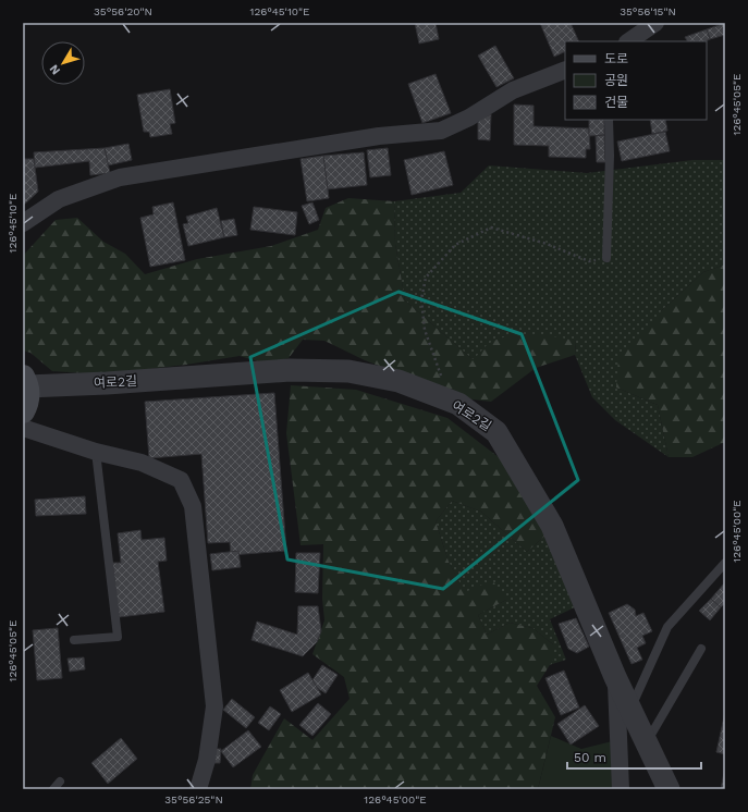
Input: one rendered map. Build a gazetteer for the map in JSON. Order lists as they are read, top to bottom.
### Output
{
  "streets": {
    "street": ["여로2길"]
  },
  "legend": ["도로", "공원", "건물"],
  "scale_bar": "50 m",
  "north": "bottom left",
  "coordinates": [
    "35°56'20\"N",
    "126°45'10\"E",
    "35°56'15\"N",
    "126°45'05\"E",
    "126°45'00\"E",
    "35°56'25\"N"
  ]
}
